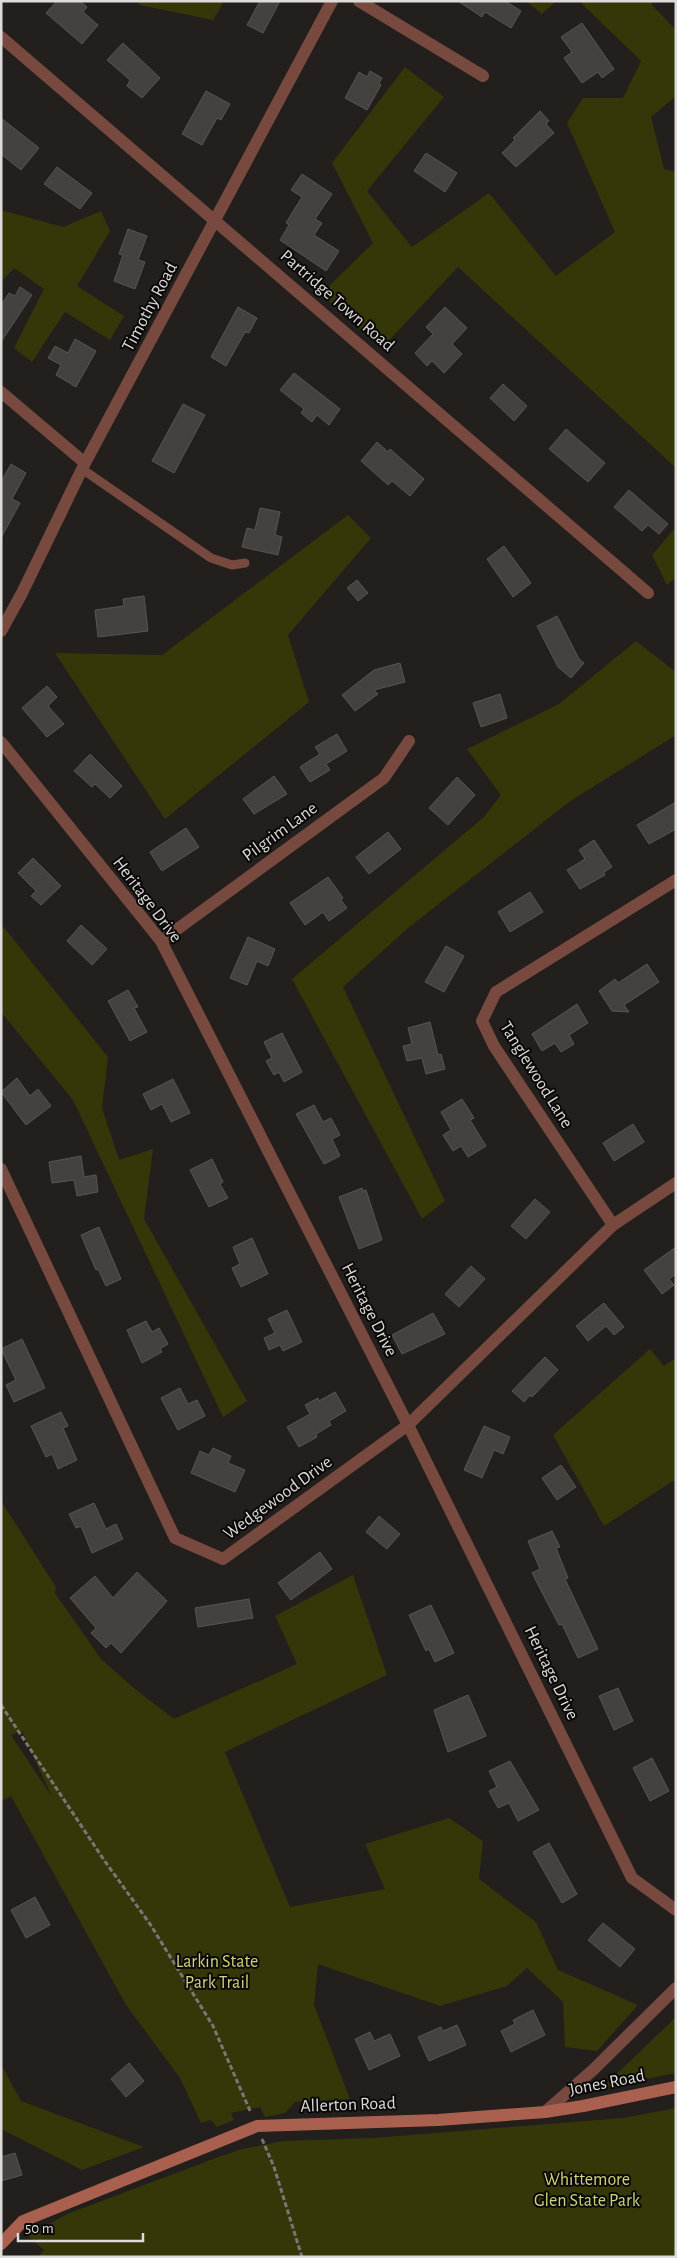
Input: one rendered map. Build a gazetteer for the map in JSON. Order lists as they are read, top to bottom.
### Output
{
  "streets": {
    "street": [
      "Partridge Town Road",
      "Timothy Road",
      "Pilgrim Lane",
      "Heritage Drive",
      "Tanglewood Lane",
      "Wedgewood Drive",
      "Jones Road",
      "Allerton Road"
    ]
  },
  "crossings": [
    ["Partridge Town Road", "Timothy Road"],
    ["Pilgrim Lane", "Heritage Drive"],
    ["Heritage Drive", "Wedgewood Drive"],
    ["Tanglewood Lane", "Wedgewood Drive"],
    ["Jones Road", "Allerton Road"]
  ],
  "parks": ["Larkin State Park Trail", "Whittemore Glen State Park"],
  "scale_bar": "50 m"
}
